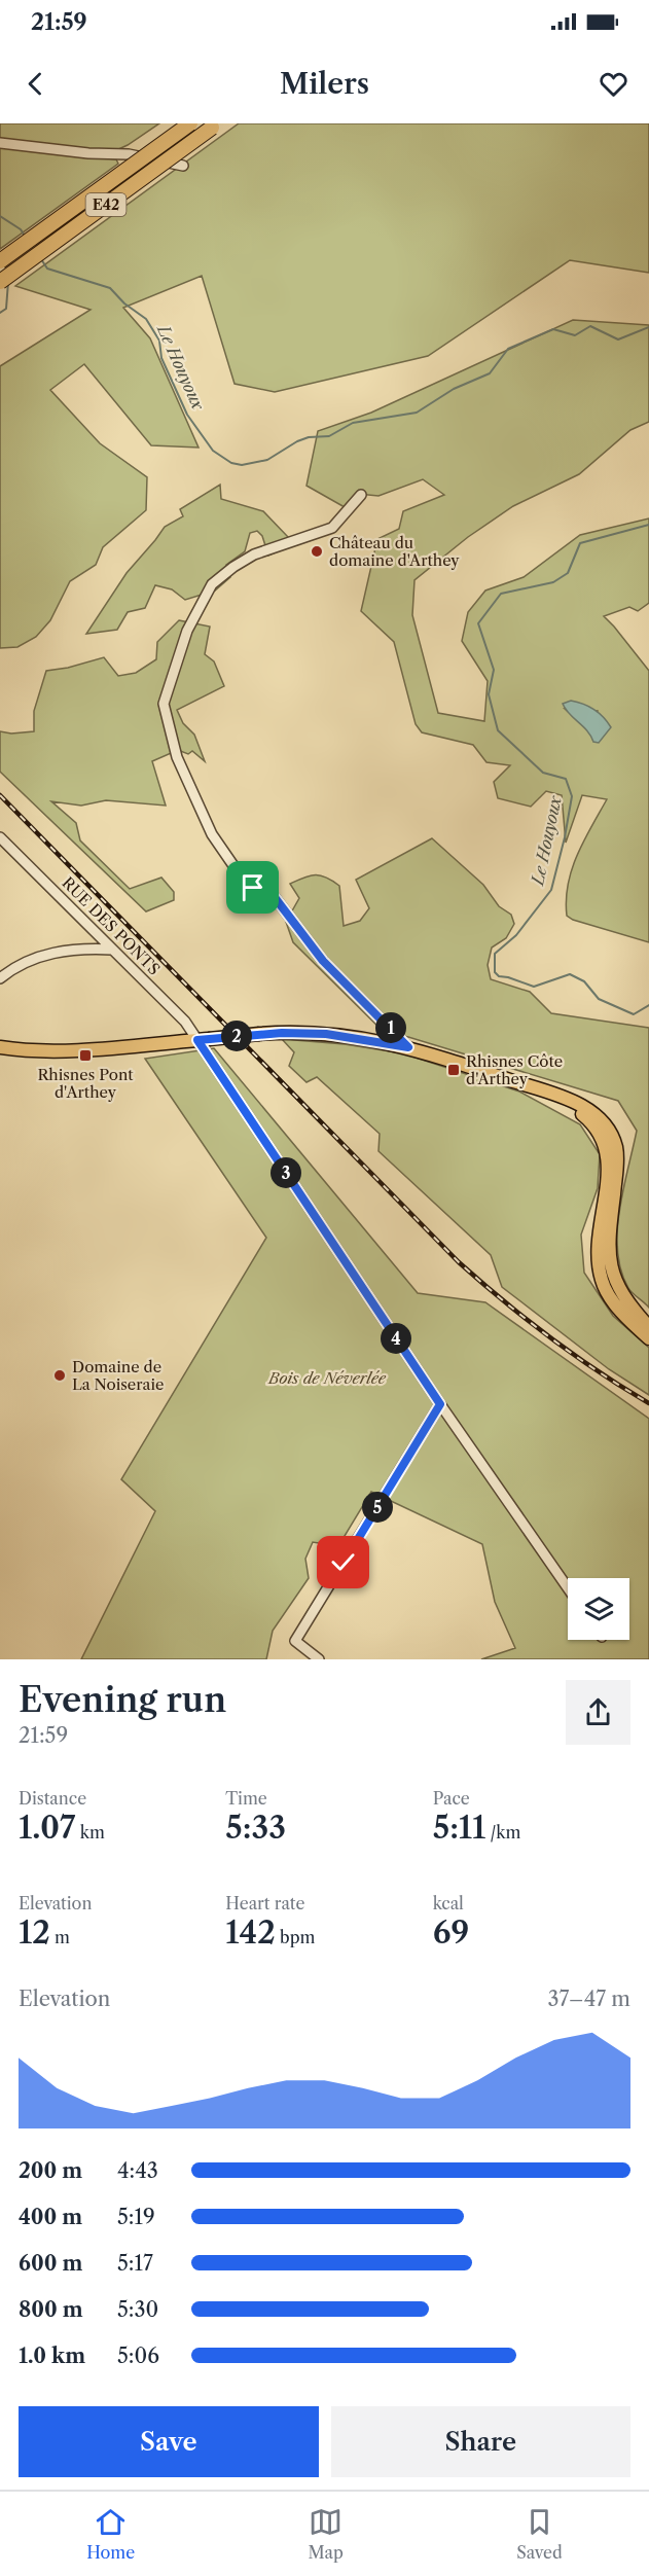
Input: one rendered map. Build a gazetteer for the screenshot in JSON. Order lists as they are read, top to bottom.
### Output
{
  "streets": {
    "highway": ["E42"],
    "street": ["RUE DES PONTS"]
  },
  "water": ["Le Houyoux"],
  "parks": ["Bois de Néverlée"],
  "places": {
    "other": ["Château du domaine d'Arthey", "Domaine de La Noiseraie"],
    "transit": ["Rhisnes Pont d'Arthey", "Rhisnes Côte d'Arthey"]
  },
  "page": {
    "status": "21:59",
    "header": "Milers",
    "pins": [
      "1",
      "2",
      "3",
      "4",
      "5"
    ],
    "heading": ["Evening run", "21:59"],
    "stats": [
      ["Distance", "1.07 km"],
      ["Time", "5:33"],
      ["Pace", "5:11 /km"],
      ["Elevation", "12 m"],
      ["Heart rate", "142 bpm"],
      ["kcal", "69"]
    ],
    "chart": ["Elevation", "37–47 m"],
    "list": [
      {
        "name": "200 m",
        "note": "4:43"
      },
      {
        "name": "400 m",
        "note": "5:19"
      },
      {
        "name": "600 m",
        "note": "5:17"
      },
      {
        "name": "800 m",
        "note": "5:30"
      },
      {
        "name": "1.0 km",
        "note": "5:06"
      }
    ],
    "buttons": ["Save", "Share"],
    "tabs": ["Home", "Map", "Saved"]
  }
}
